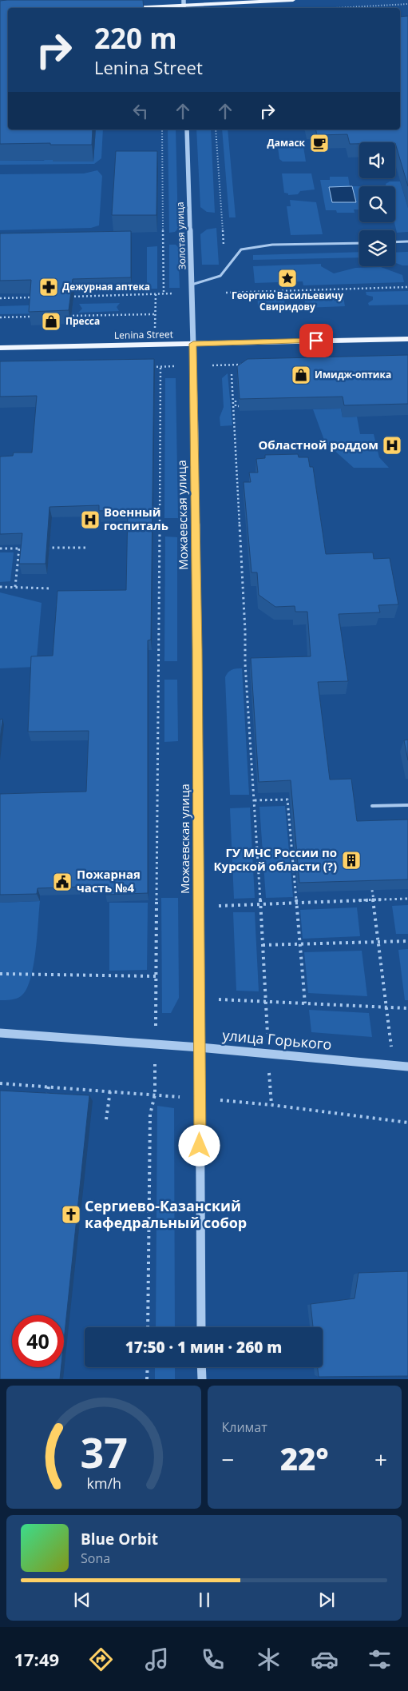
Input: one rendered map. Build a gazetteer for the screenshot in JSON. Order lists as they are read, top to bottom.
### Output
{
  "streets": {
    "main road": ["Lenina Street"],
    "street": ["Золотая улица", "Можаевская улица", "улица Горького"]
  },
  "crossings": [
    ["Золотая улица", "Lenina Street"],
    ["Золотая улица", "Можаевская улица"],
    ["Lenina Street", "Можаевская улица"],
    ["Можаевская улица", "улица Горького"]
  ],
  "places": {
    "cafe": ["Дамаск"],
    "place": ["Георгию Васильевичу Свиридову"],
    "pharmacy": ["Дежурная аптека"],
    "shop": ["Пресса", "Имидж-оптика"],
    "hospital": ["Областной роддом", "Военный госпиталь"],
    "building": ["ГУ МЧС России по Курской области (?)"],
    "public building": ["Пожарная часть №4"],
    "church": ["Сергиево-Казанский кафедральный собор"]
  },
  "page": {
    "turn": ["220 m", "Lenina Street"],
    "limit": "40",
    "trip": "17:50 · 1 мин · 260 m",
    "tile": "Климат",
    "heat": ["−", "22°", "+"],
    "song": ["Blue Orbit", "Sona"],
    "tabs": "17:49",
    "gauge": ["37", "km/h"]
  }
}
